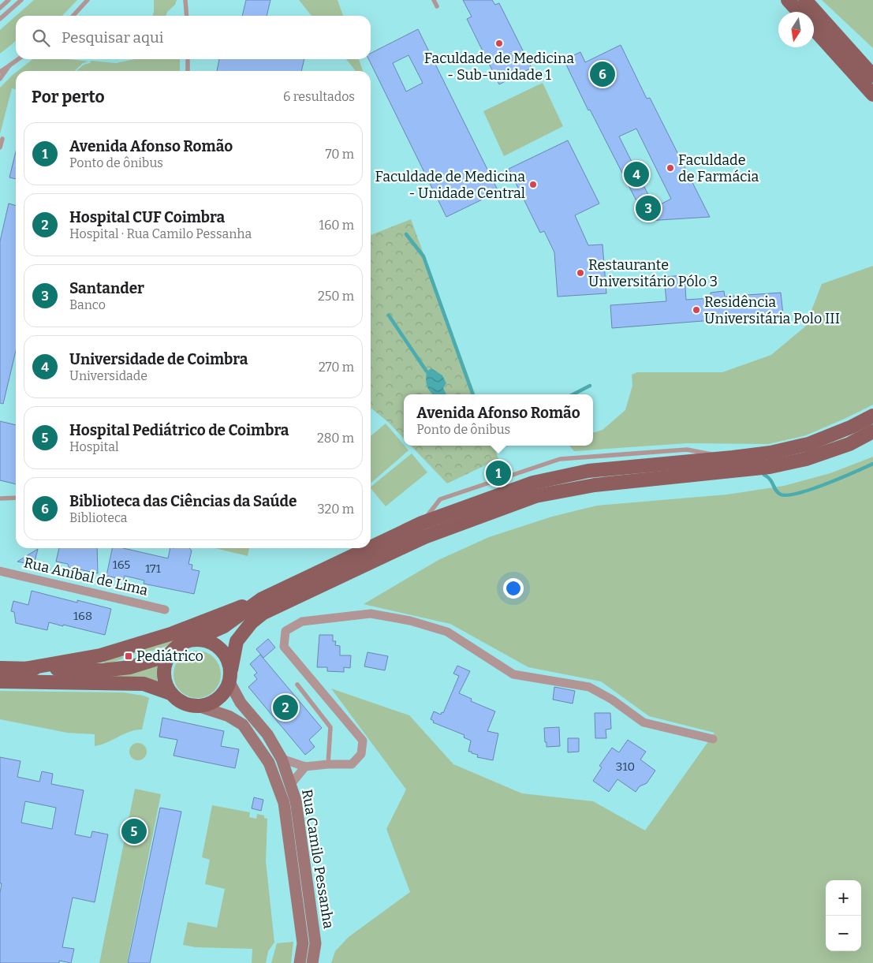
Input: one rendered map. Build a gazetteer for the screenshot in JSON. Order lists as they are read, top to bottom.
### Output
{
  "streets": {
    "street": ["Rua Aníbal de Lima", "Rua Camilo Pessanha"]
  },
  "places": {
    "other": [
      "Faculdade de Medicina - Sub-unidade 1",
      "Faculdade de Farmácia",
      "Faculdade de Medicina - Unidade Central",
      "Restaurante Universitário Pólo 3",
      "Residência Universitária Polo III"
    ],
    "transit": ["Pediátrico"]
  },
  "house_numbers": [
    "165",
    "171",
    "168",
    "310"
  ],
  "north": "bottom",
  "page": {
    "search": "Pesquisar aqui",
    "pins": [
      "6",
      "4",
      "3",
      "1",
      "2",
      "5"
    ],
    "heading": ["Por perto", "6 resultados"],
    "list": [
      {
        "mark": "1",
        "name": "Avenida Afonso Romão",
        "note": "Ponto de ônibus",
        "value": "70 m"
      },
      {
        "mark": "2",
        "name": "Hospital CUF Coimbra",
        "note": "Hospital · Rua Camilo Pessanha",
        "value": "160 m"
      },
      {
        "mark": "3",
        "name": "Santander",
        "note": "Banco",
        "value": "250 m"
      },
      {
        "mark": "4",
        "name": "Universidade de Coimbra",
        "note": "Universidade",
        "value": "270 m"
      },
      {
        "mark": "5",
        "name": "Hospital Pediátrico de Coimbra",
        "note": "Hospital",
        "value": "280 m"
      },
      {
        "mark": "6",
        "name": "Biblioteca das Ciências da Saúde",
        "note": "Biblioteca",
        "value": "320 m"
      }
    ],
    "popup": ["Avenida Afonso Romão", "Ponto de ônibus"],
    "map_buttons": ["+", "−"]
  }
}
